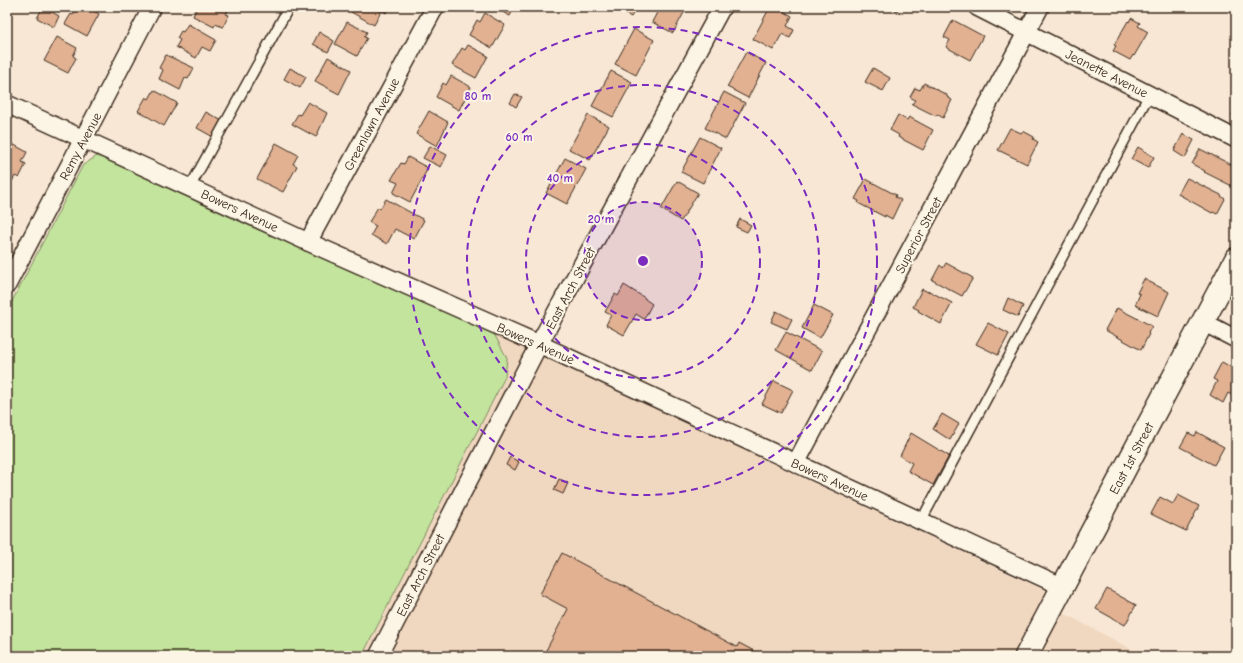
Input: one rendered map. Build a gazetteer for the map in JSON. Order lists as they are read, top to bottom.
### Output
{
  "streets": {
    "street": [
      "Jeanette Avenue",
      "Greenlawn Avenue",
      "Remy Avenue",
      "Bowers Avenue",
      "Superior Street",
      "East Arch Street",
      "East 1st Street"
    ]
  },
  "crossings": [
    ["Jeanette Avenue", "Superior Street"],
    ["Greenlawn Avenue", "Bowers Avenue"],
    ["Remy Avenue", "Bowers Avenue"],
    ["Bowers Avenue", "Superior Street"],
    ["Bowers Avenue", "East Arch Street"],
    ["Bowers Avenue", "East 1st Street"]
  ],
  "rings": [
    "80 m",
    "60 m",
    "40 m",
    "20 m"
  ]
}
